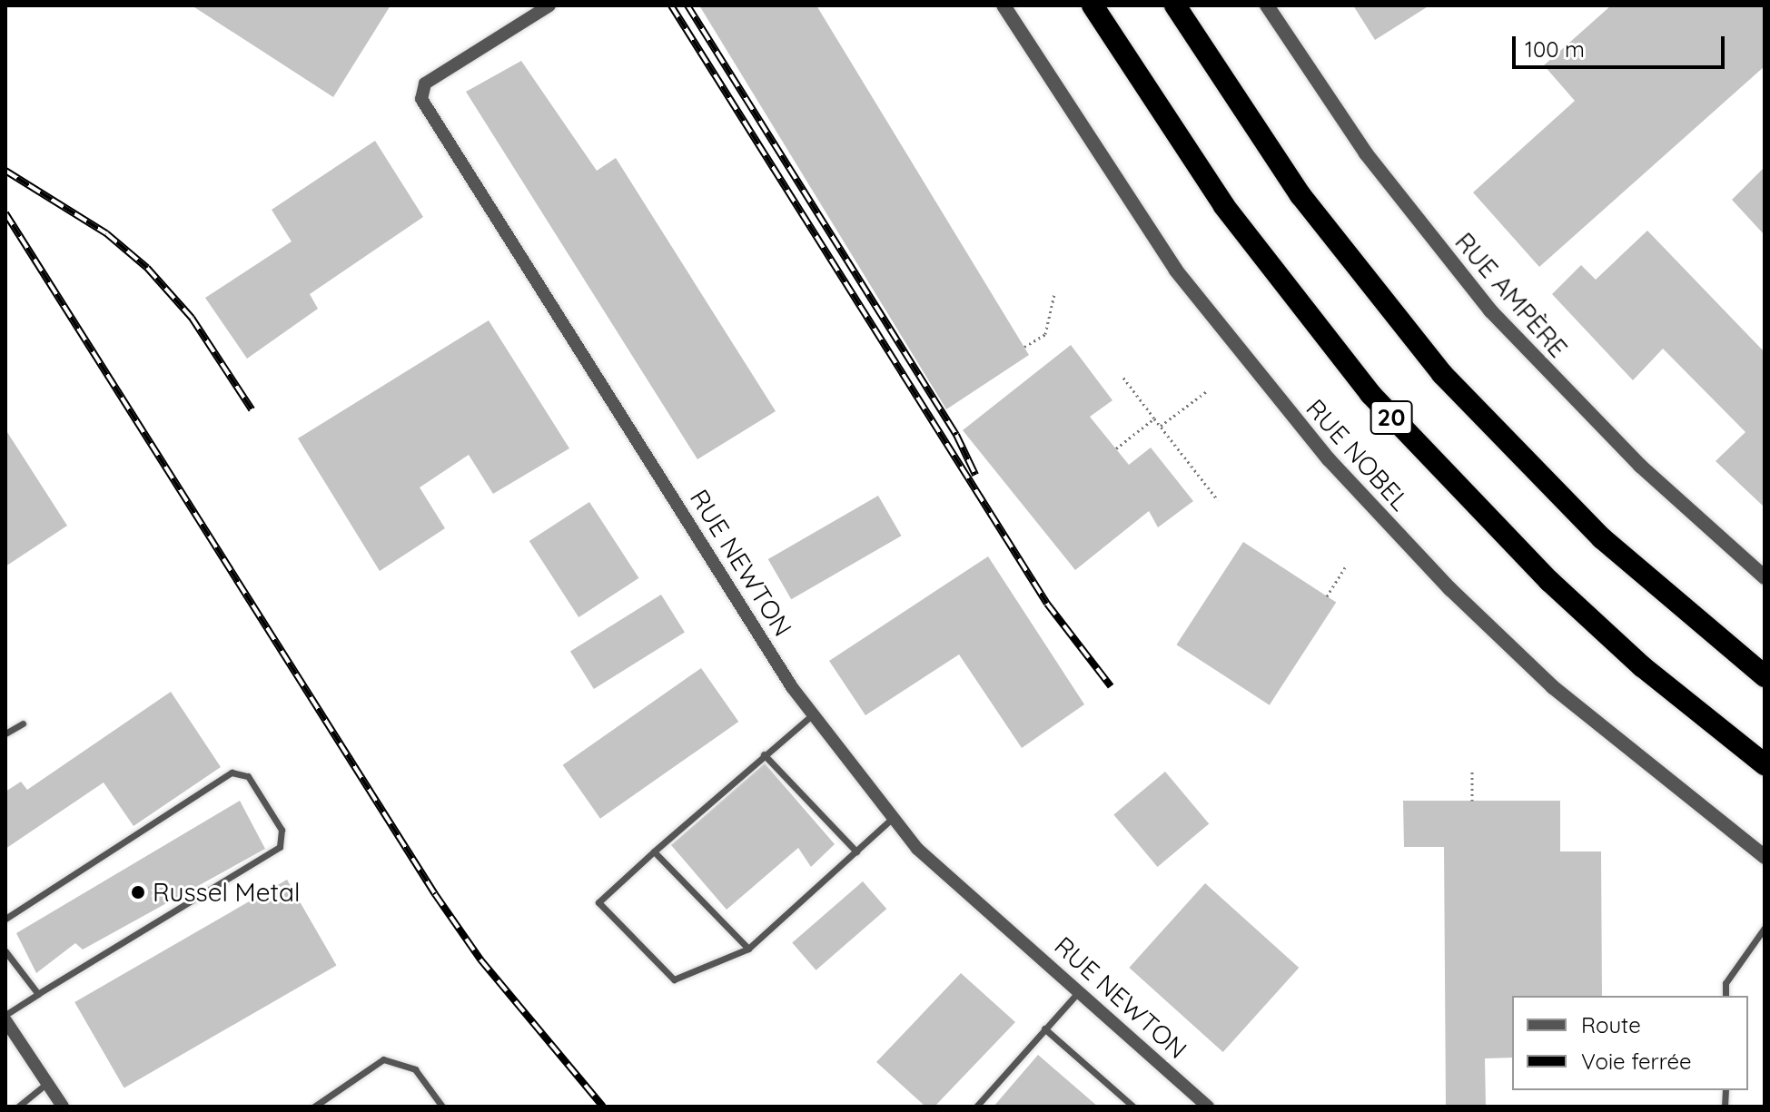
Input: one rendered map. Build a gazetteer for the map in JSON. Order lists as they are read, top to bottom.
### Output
{
  "streets": {
    "highway": ["20"],
    "street": ["RUE AMPÈRE", "RUE NOBEL", "RUE NEWTON"]
  },
  "places": ["Russel Metal"],
  "legend": ["Route", "Voie ferrée"],
  "scale_bar": "100 m"
}
